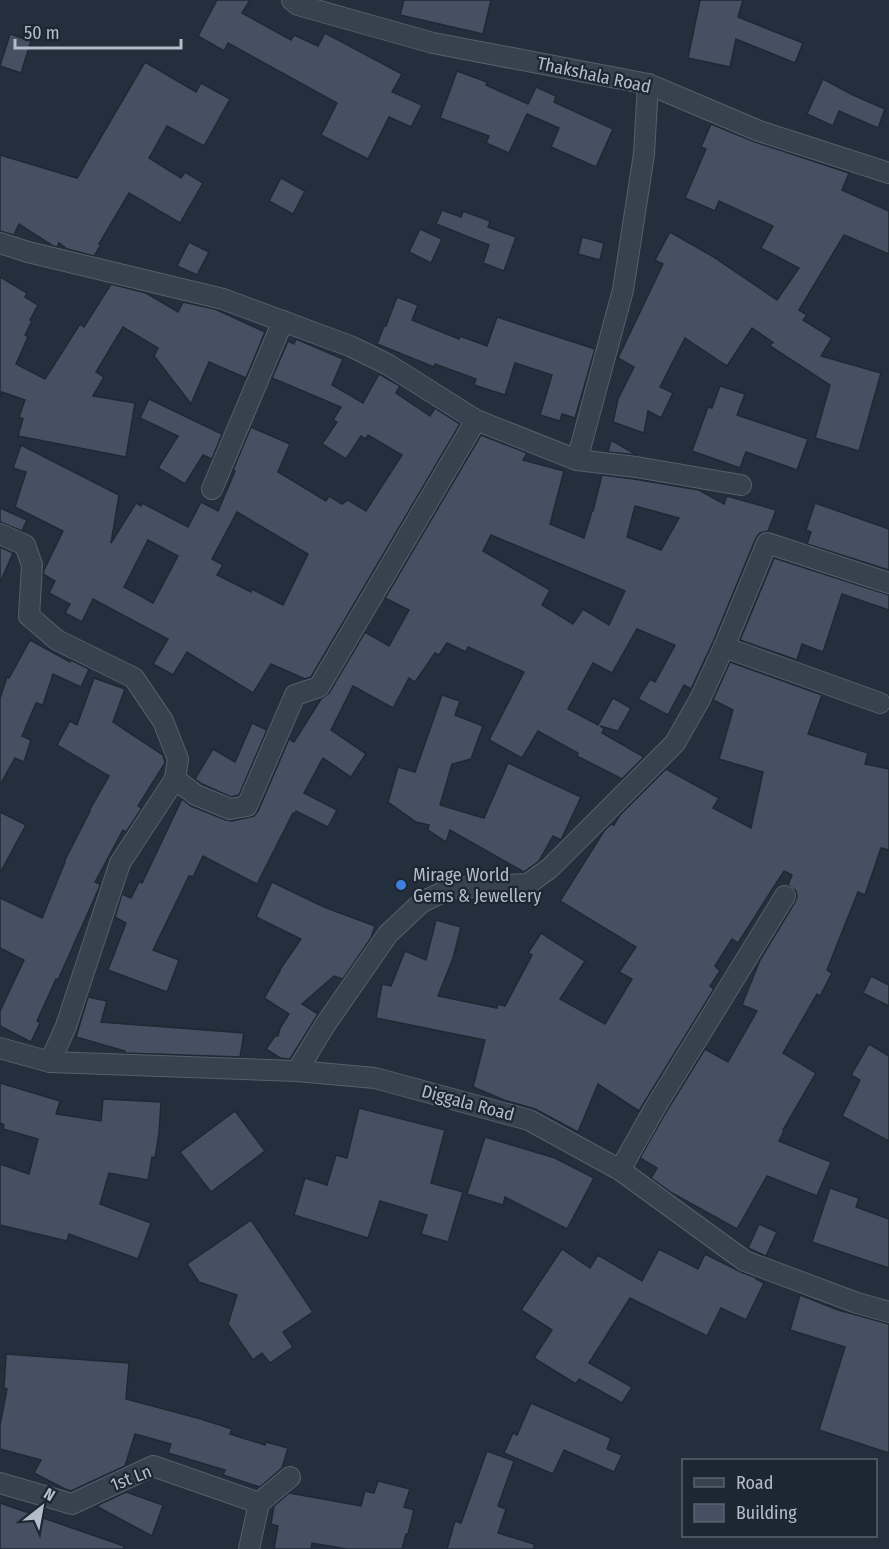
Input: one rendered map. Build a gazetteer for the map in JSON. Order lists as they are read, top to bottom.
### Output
{
  "streets": {
    "street": ["Thakshala Road", "Diggala Road", "1st Ln"]
  },
  "places": ["Mirage World Gems & Jewellery"],
  "legend": ["Road", "Building"],
  "scale_bar": "50 m",
  "north": "top right"
}
